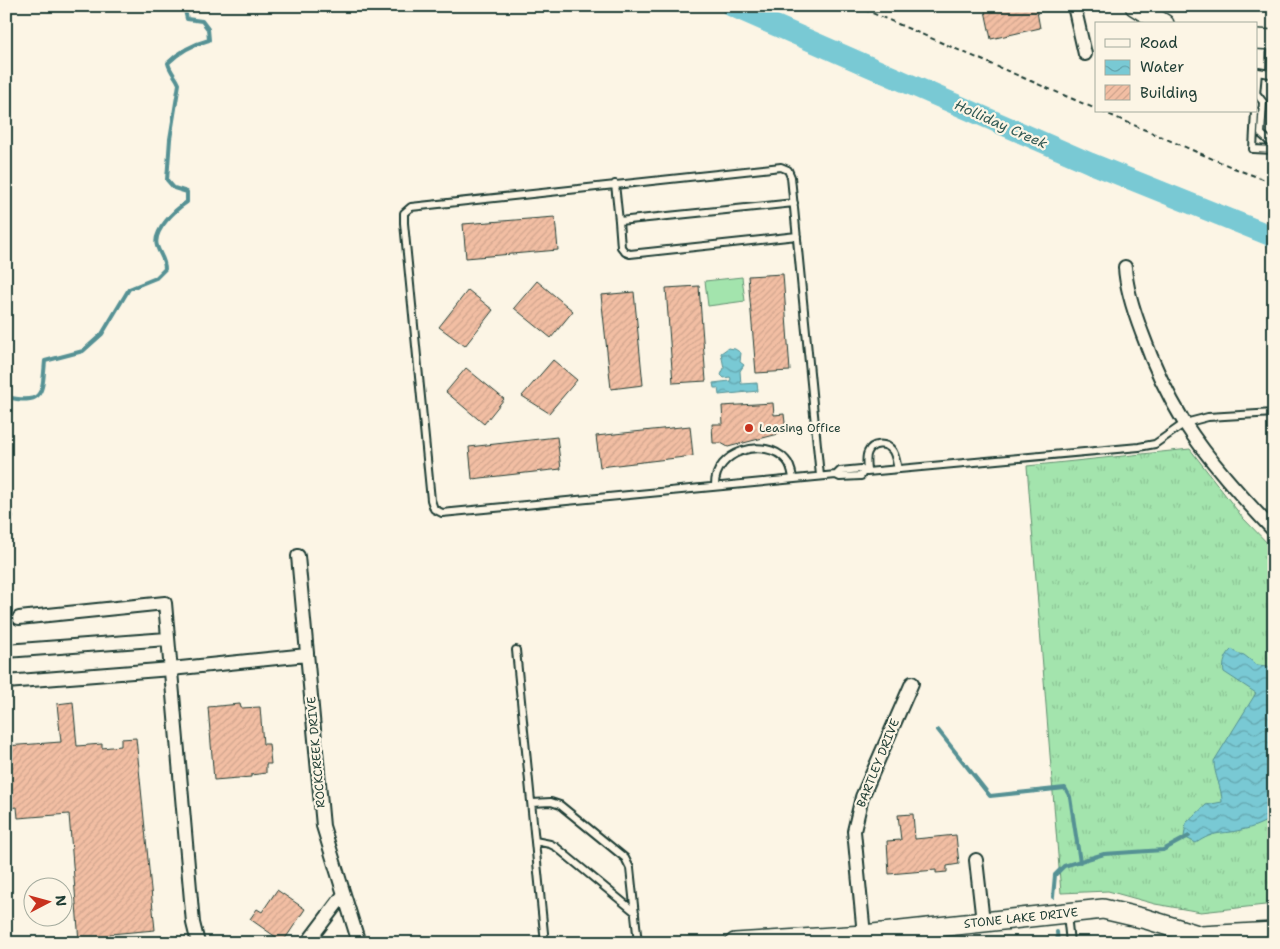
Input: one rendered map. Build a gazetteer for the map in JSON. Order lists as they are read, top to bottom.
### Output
{
  "streets": {
    "street": ["ROCKCREEK DRIVE", "BARTLEY DRIVE", "STONE LAKE DRIVE"]
  },
  "crossings": [
    ["BARTLEY DRIVE", "STONE LAKE DRIVE"]
  ],
  "water": ["Holliday Creek"],
  "places": ["Leasing Office"],
  "legend": ["Road", "Water", "Building"],
  "north": "right"
}
